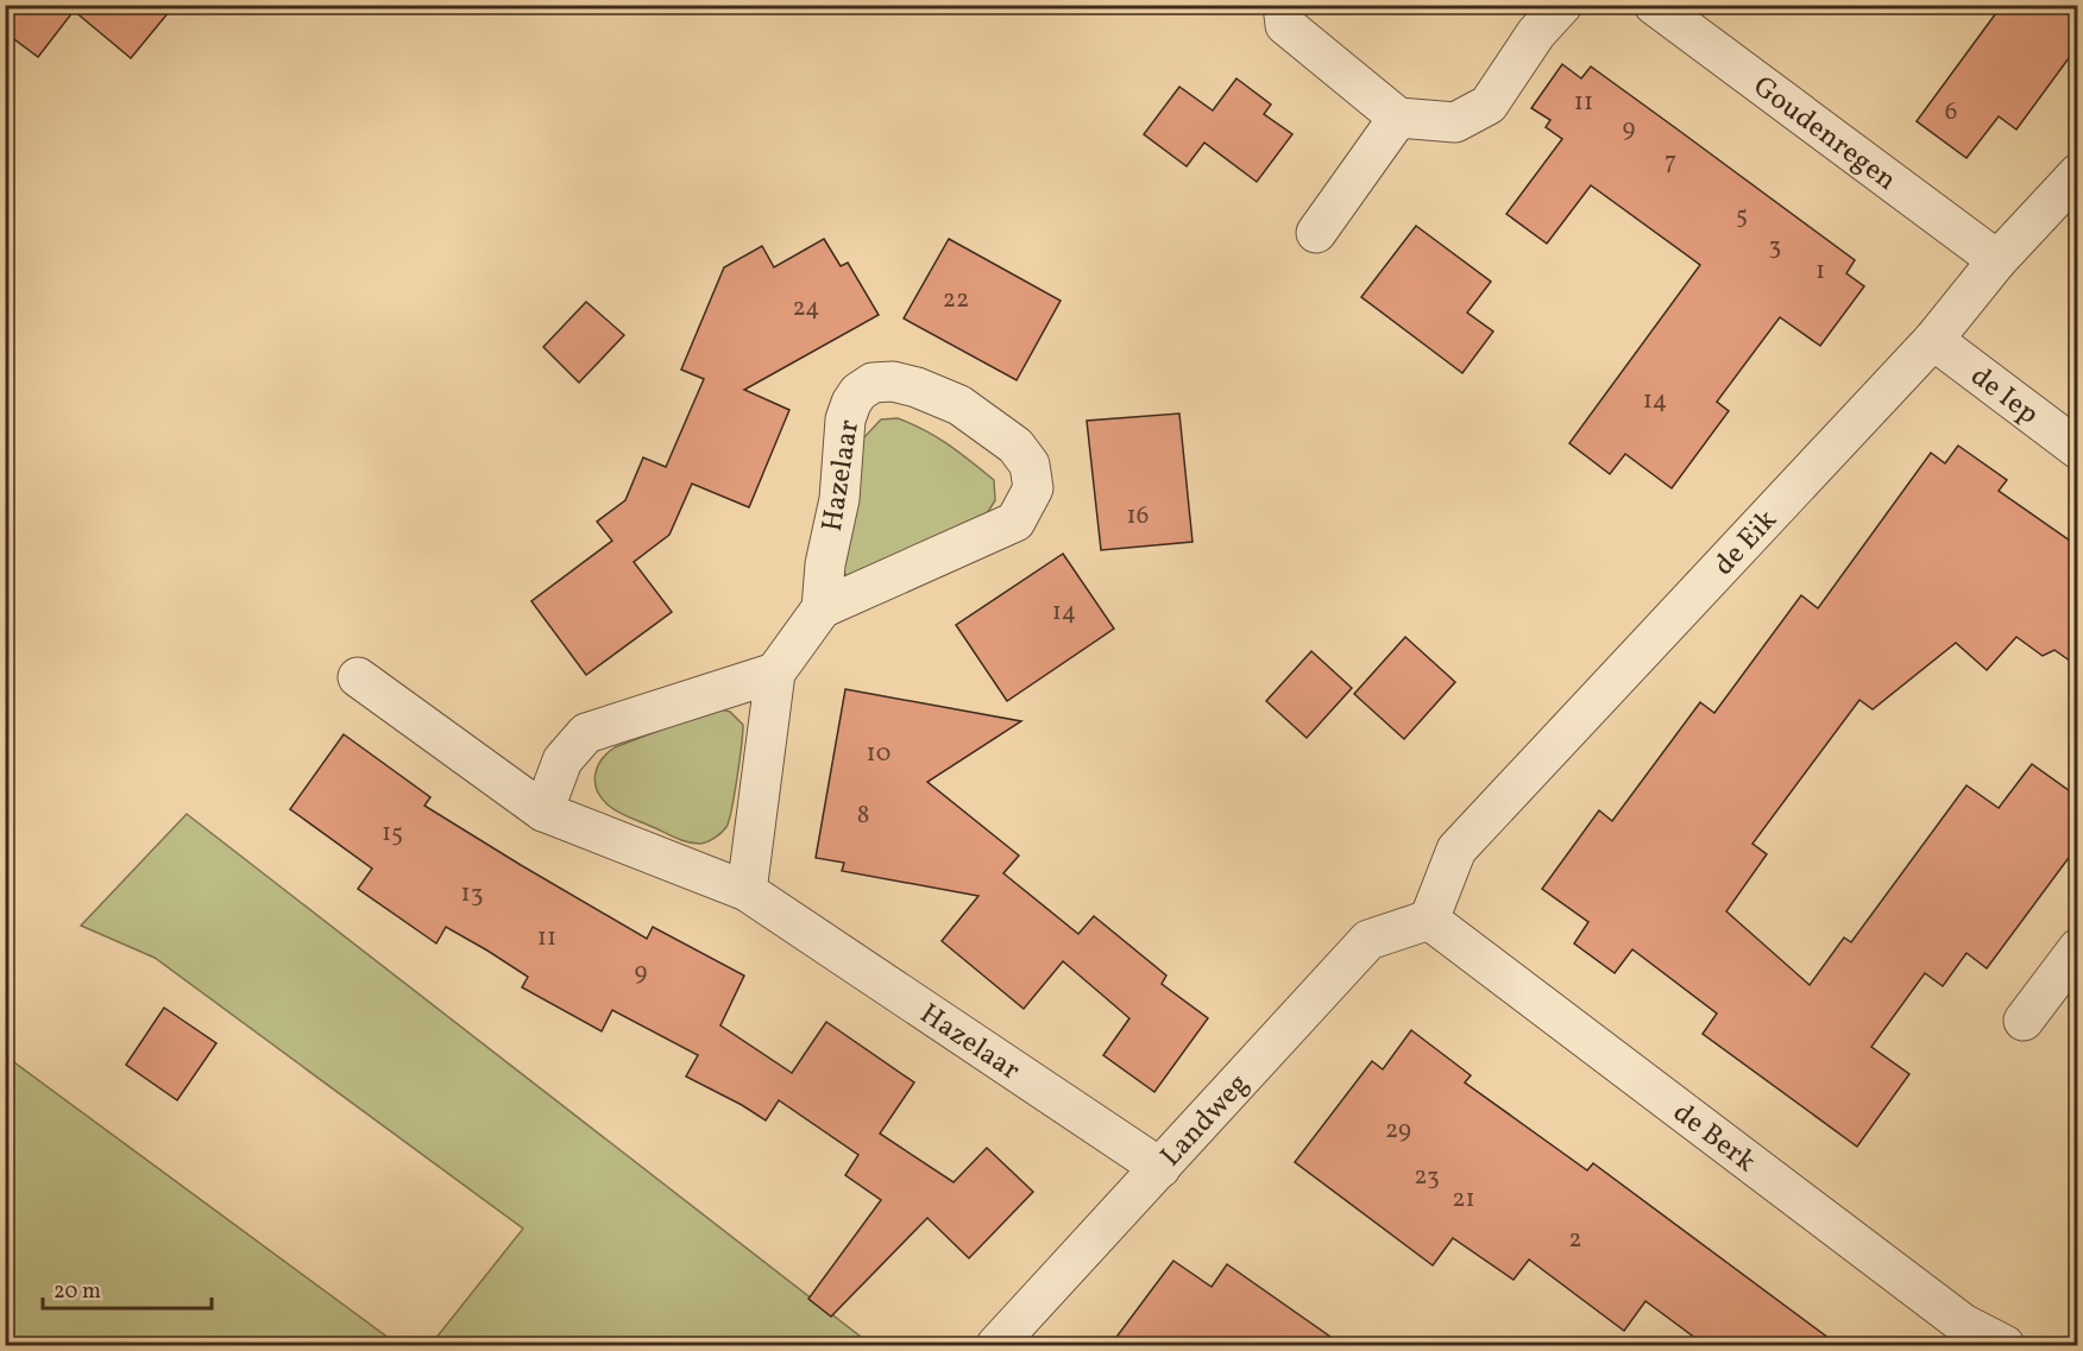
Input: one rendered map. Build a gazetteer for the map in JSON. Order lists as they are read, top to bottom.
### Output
{
  "streets": {
    "street": [
      "Goudenregen",
      "de Iep",
      "Hazelaar",
      "de Eik",
      "Landweg",
      "de Berk"
    ]
  },
  "crossings": [
    ["Goudenregen", "de Eik"],
    ["de Iep", "de Eik"],
    ["Hazelaar", "Landweg"],
    ["de Eik", "Landweg"],
    ["de Eik", "de Berk"],
    ["Landweg", "de Berk"]
  ],
  "house_numbers": [
    "11",
    "6",
    "9",
    "7",
    "5",
    "3",
    "1",
    "22",
    "24",
    "14",
    "16",
    "14",
    "10",
    "8",
    "15",
    "13",
    "11",
    "9",
    "29",
    "23",
    "21",
    "2"
  ],
  "scale_bar": "20 m"
}
